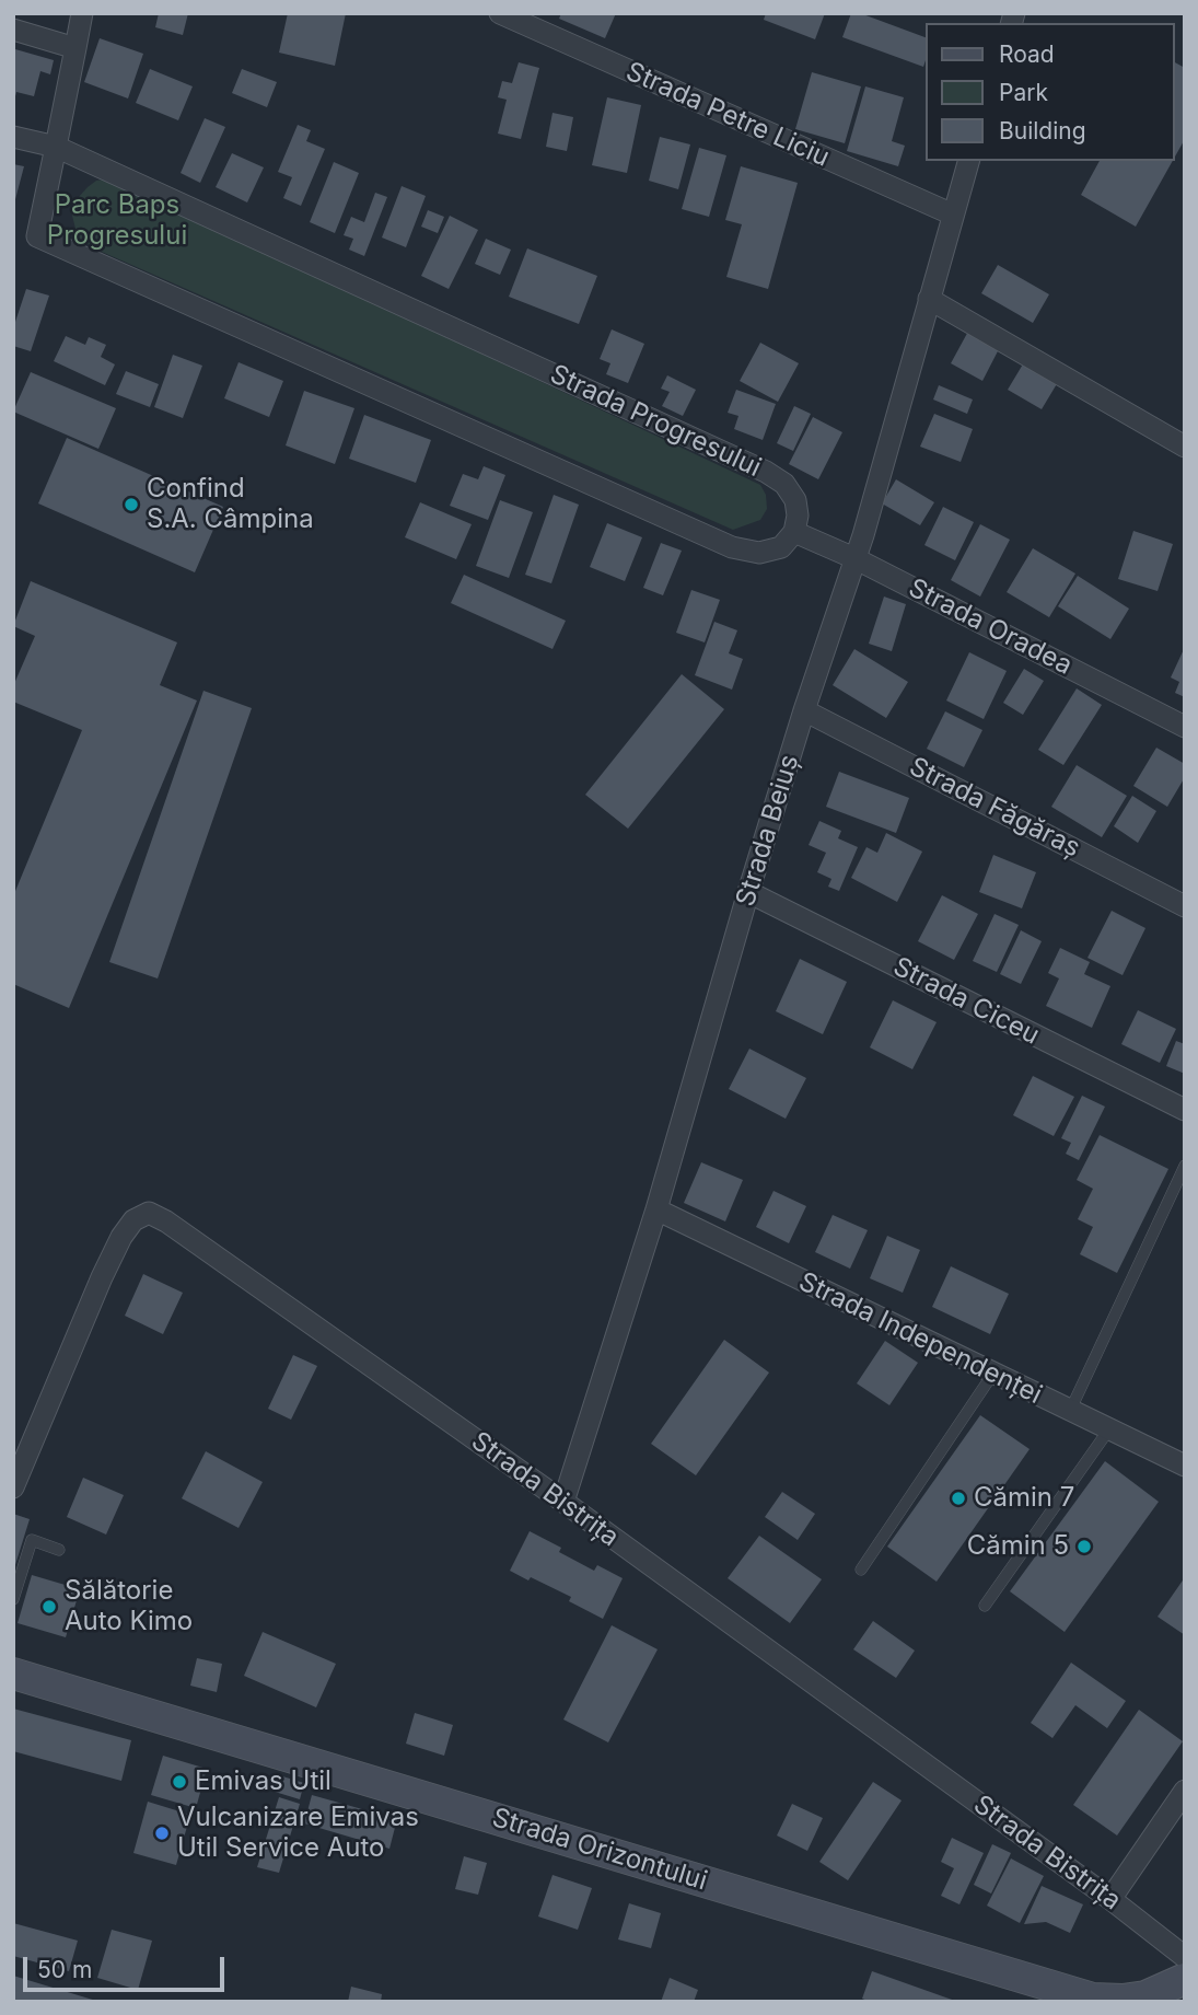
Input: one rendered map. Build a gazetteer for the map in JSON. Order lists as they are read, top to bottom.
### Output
{
  "streets": {
    "main road": ["Strada Orizontului"],
    "street": [
      "Strada Petre Liciu",
      "Strada Progresului",
      "Strada Oradea",
      "Strada Făgăraș",
      "Strada Beiuș",
      "Strada Ciceu",
      "Strada Independenței",
      "Strada Bistrița"
    ]
  },
  "crossings": [
    ["Strada Petre Liciu", "Strada Beiuș"],
    ["Strada Progresului", "Strada Oradea"],
    ["Strada Oradea", "Strada Beiuș"],
    ["Strada Făgăraș", "Strada Beiuș"],
    ["Strada Beiuș", "Strada Ciceu"],
    ["Strada Beiuș", "Strada Independenței"],
    ["Strada Beiuș", "Strada Bistrița"]
  ],
  "parks": ["Parc Baps Progresului"],
  "places": [
    "Confind S.A. Câmpina",
    "Cămin 7",
    "Cămin 5",
    "Sălătorie Auto Kimo",
    "Emivas Util",
    "Vulcanizare Emivas Util Service Auto"
  ],
  "legend": ["Road", "Park", "Building"],
  "scale_bar": "50 m"
}
